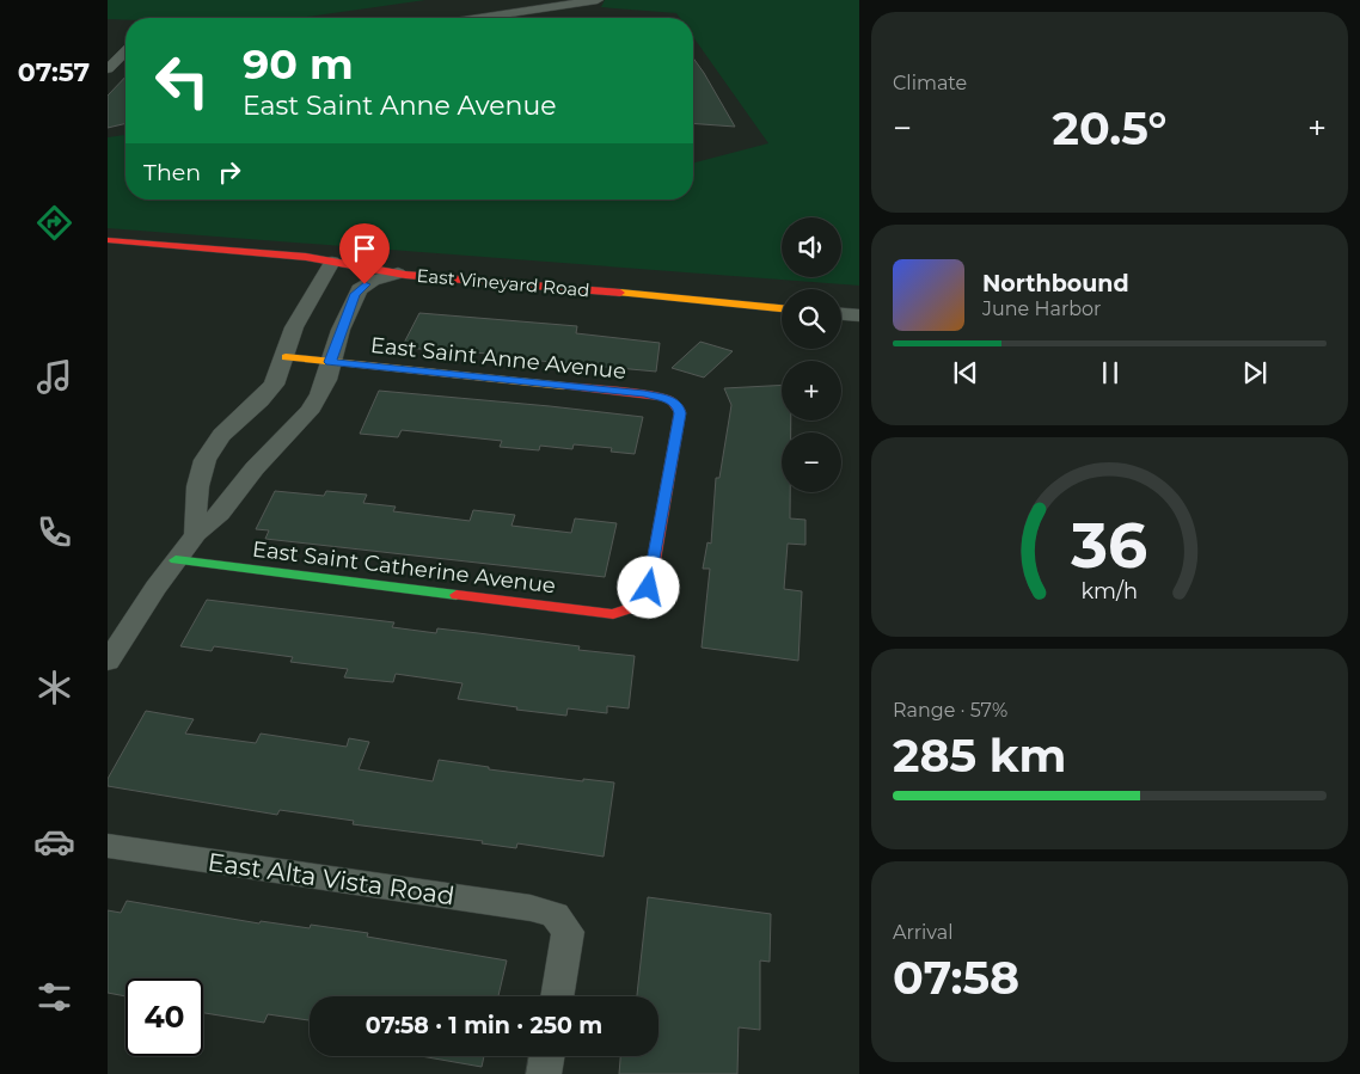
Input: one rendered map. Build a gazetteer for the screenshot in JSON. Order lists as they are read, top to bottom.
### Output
{
  "streets": {
    "street": [
      "East Vineyard Road",
      "East Saint Anne Avenue",
      "East Saint Catherine Avenue",
      "East Alta Vista Road"
    ]
  },
  "crossings": [
    ["East Saint Anne Avenue", "East Saint Catherine Avenue"]
  ],
  "page": {
    "tabs": "07:57",
    "tile": [
      "Climate",
      ["Range · 57%", "285 km"],
      ["Arrival", "07:58"]
    ],
    "turn": ["90 m", "East Saint Anne Avenue"],
    "heat": ["−", "20.5°", "+"],
    "then": "Then",
    "map_buttons": ["+", "−"],
    "song": ["Northbound", "June Harbor"],
    "limit": "40",
    "trip": "07:58 · 1 min · 250 m",
    "gauge": ["36", "km/h"]
  }
}
